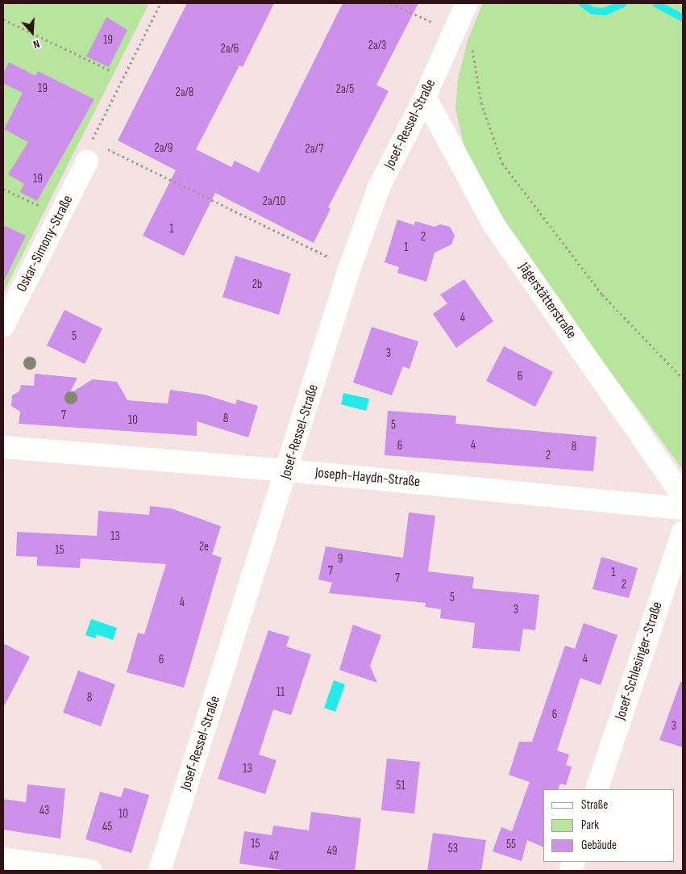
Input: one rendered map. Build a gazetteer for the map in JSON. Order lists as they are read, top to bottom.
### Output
{
  "streets": {
    "street": [
      "Josef-Ressel-Straße",
      "Oskar-Simony-Straße",
      "Jägerstätterstraße",
      "Joseph-Haydn-Straße",
      "Josef-Schlesinger-Straße"
    ]
  },
  "crossings": [
    ["Josef-Ressel-Straße", "Jägerstätterstraße"],
    ["Josef-Ressel-Straße", "Joseph-Haydn-Straße"]
  ],
  "house_numbers": [
    "19",
    "2a/3",
    "2a/6",
    "19",
    "2a/5",
    "2a/8",
    "2a/9",
    "2a/7",
    "19",
    "2a/10",
    "1",
    "2",
    "1",
    "2b",
    "4",
    "5",
    "3",
    "6",
    "7",
    "8",
    "10",
    "5",
    "4",
    "6",
    "8",
    "2",
    "13",
    "2e",
    "15",
    "9",
    "7",
    "1",
    "7",
    "2",
    "5",
    "4",
    "3",
    "4",
    "6",
    "11",
    "8",
    "6",
    "3",
    "13",
    "51",
    "43",
    "10",
    "45",
    "15",
    "55",
    "53",
    "49",
    "47"
  ],
  "legend": ["Straße", "Park", "Gebäude"],
  "north": "bottom"
}
